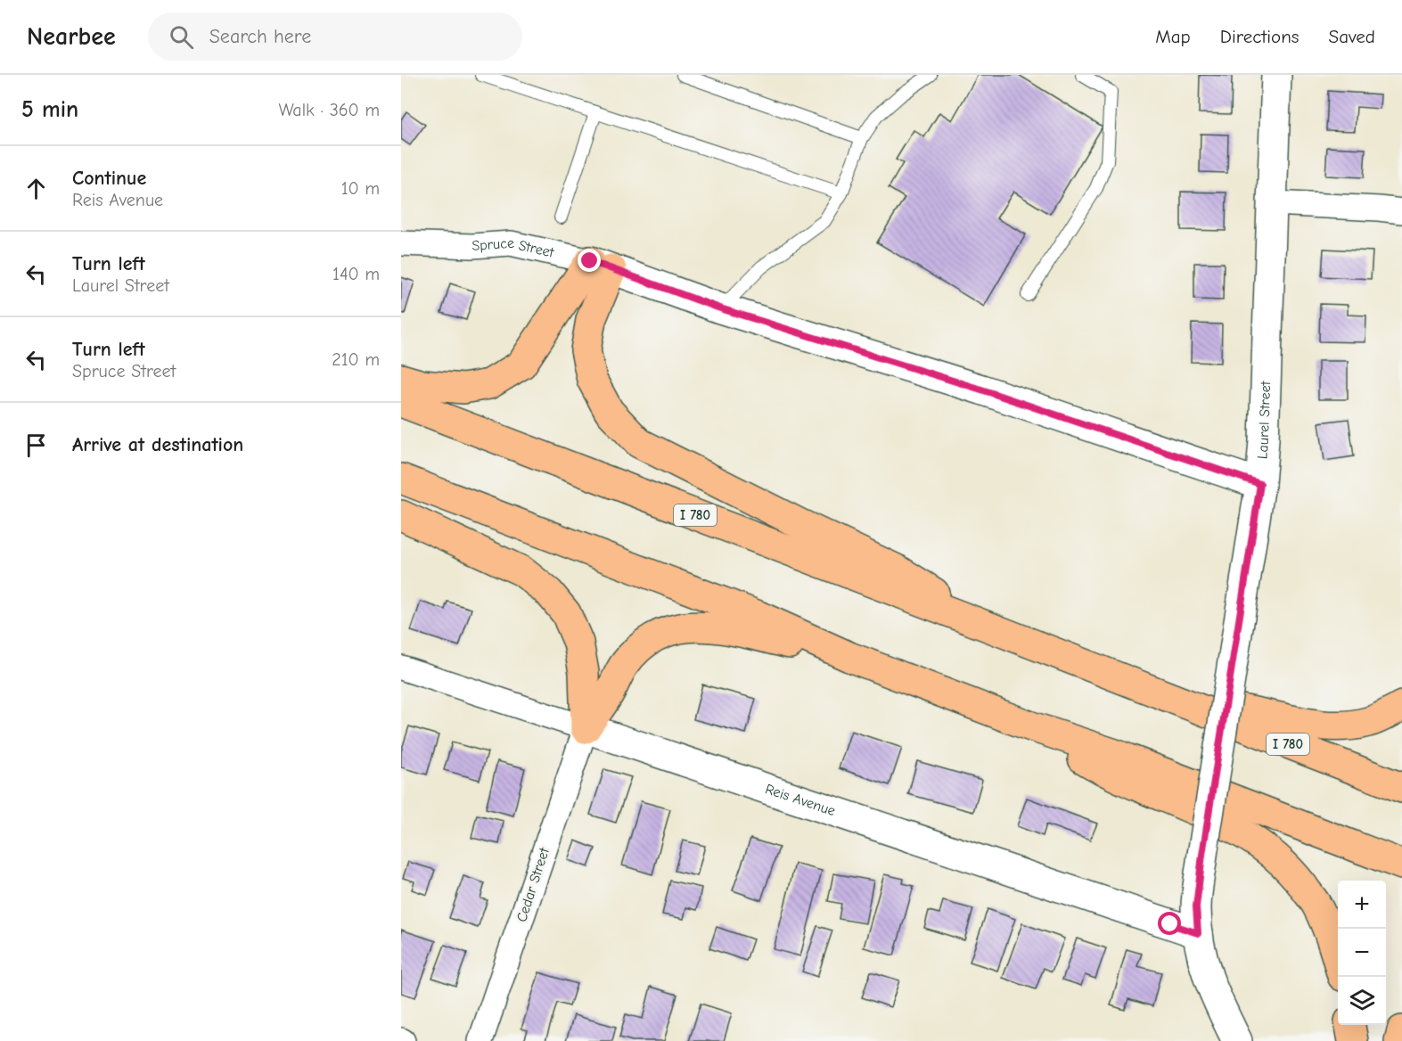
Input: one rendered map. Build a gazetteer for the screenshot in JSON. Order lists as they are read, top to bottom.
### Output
{
  "streets": {
    "highway": ["I 780"],
    "street": [
      "Spruce Street",
      "Laurel Street",
      "Reis Avenue",
      "Cedar Street"
    ]
  },
  "crossings": [
    ["Spruce Street", "Laurel Street"],
    ["Laurel Street", "Reis Avenue"],
    ["Reis Avenue", "Cedar Street"]
  ],
  "page": {
    "header": "Nearbee",
    "search": "Search here",
    "nav": ["Map", "Directions", "Saved"],
    "heading": ["5 min", "Walk · 360 m"],
    "list": [
      ["Continue", "Reis Avenue", "10 m"],
      ["Turn left", "Laurel Street", "140 m"],
      ["Turn left", "Spruce Street", "210 m"],
      "Arrive at destination"
    ],
    "map_buttons": ["+", "−"]
  }
}
